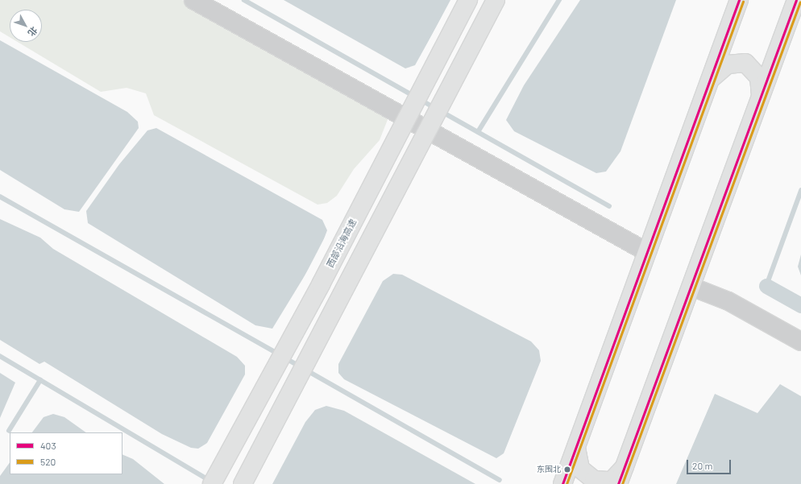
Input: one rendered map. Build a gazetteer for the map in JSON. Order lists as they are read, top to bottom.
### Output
{
  "streets": {
    "highway": ["西部沿海高速"]
  },
  "places": ["东围北"],
  "lines": ["transit line 403", "transit line 520"],
  "legend": ["403", "520"],
  "scale_bar": "20 m",
  "north": "bottom right"
}
